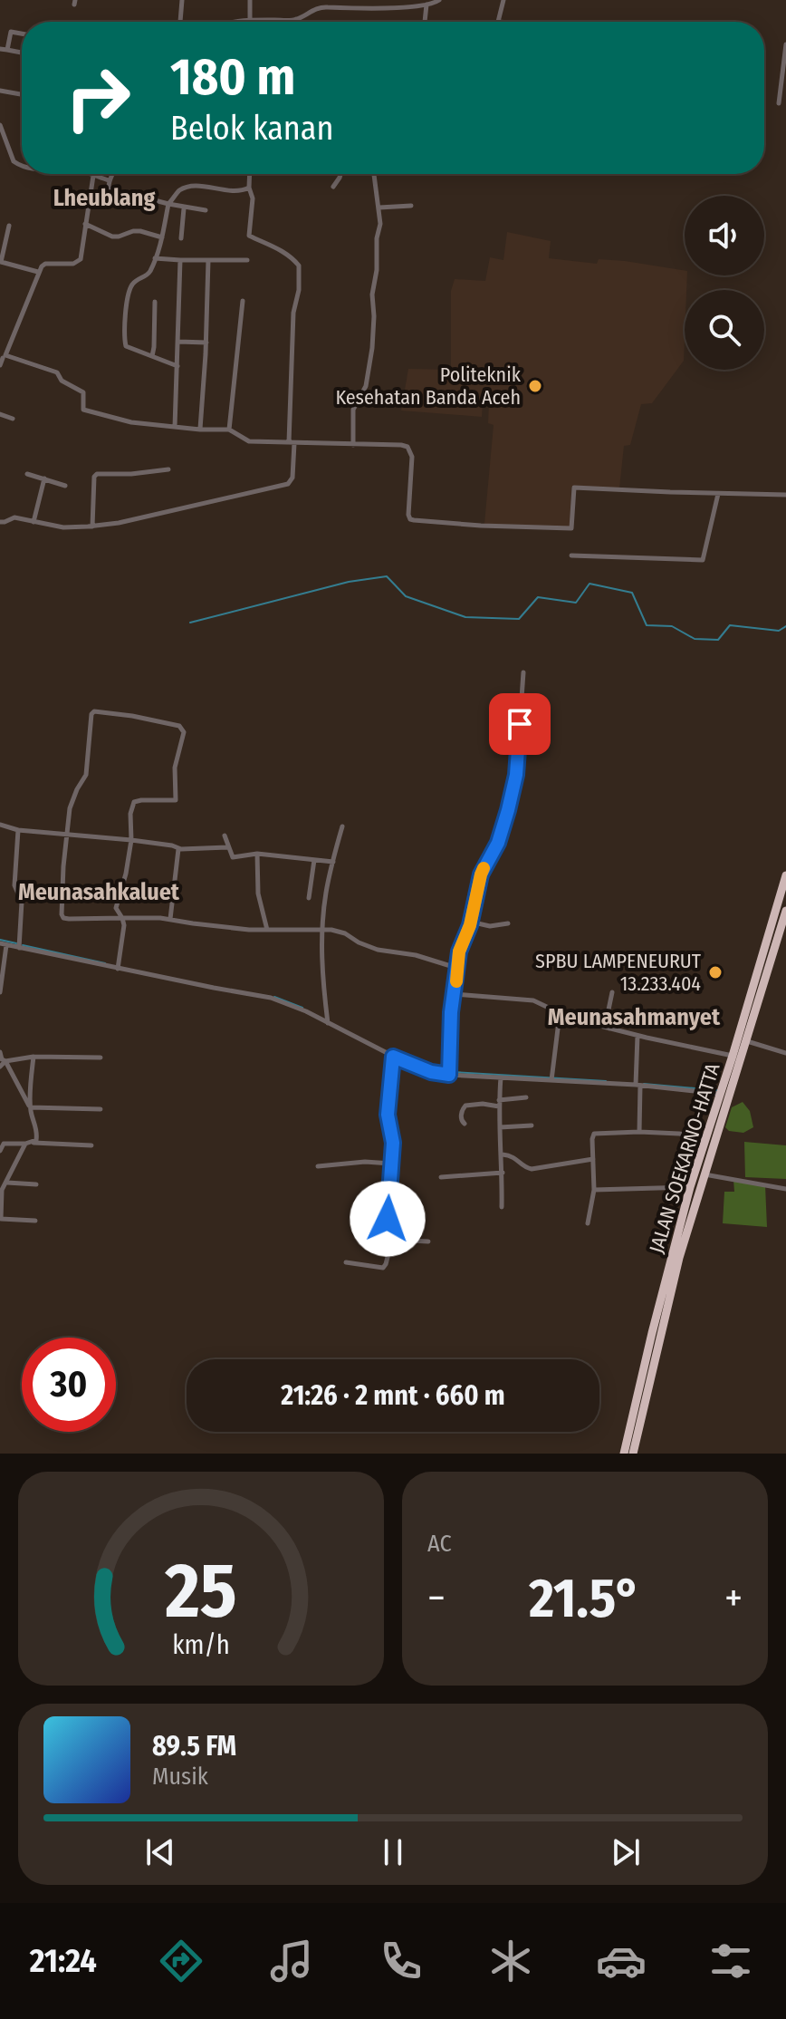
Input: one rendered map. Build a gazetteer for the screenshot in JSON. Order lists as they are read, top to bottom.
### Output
{
  "streets": {
    "highway": ["JALAN SOEKARNO-HATTA"]
  },
  "districts": ["Lheublang", "Meunasahkaluet", "Meunasahmanyet"],
  "places": ["Politeknik Kesehatan Banda Aceh", "SPBU LAMPENEURUT 13.233.404"],
  "page": {
    "turn": ["180 m", "Belok kanan"],
    "limit": "30",
    "trip": "21:26 · 2 mnt · 660 m",
    "tile": "AC",
    "heat": ["−", "21.5°", "+"],
    "song": ["89.5 FM", "Musik"],
    "tabs": "21:24",
    "gauge": ["25", "km/h"]
  }
}
